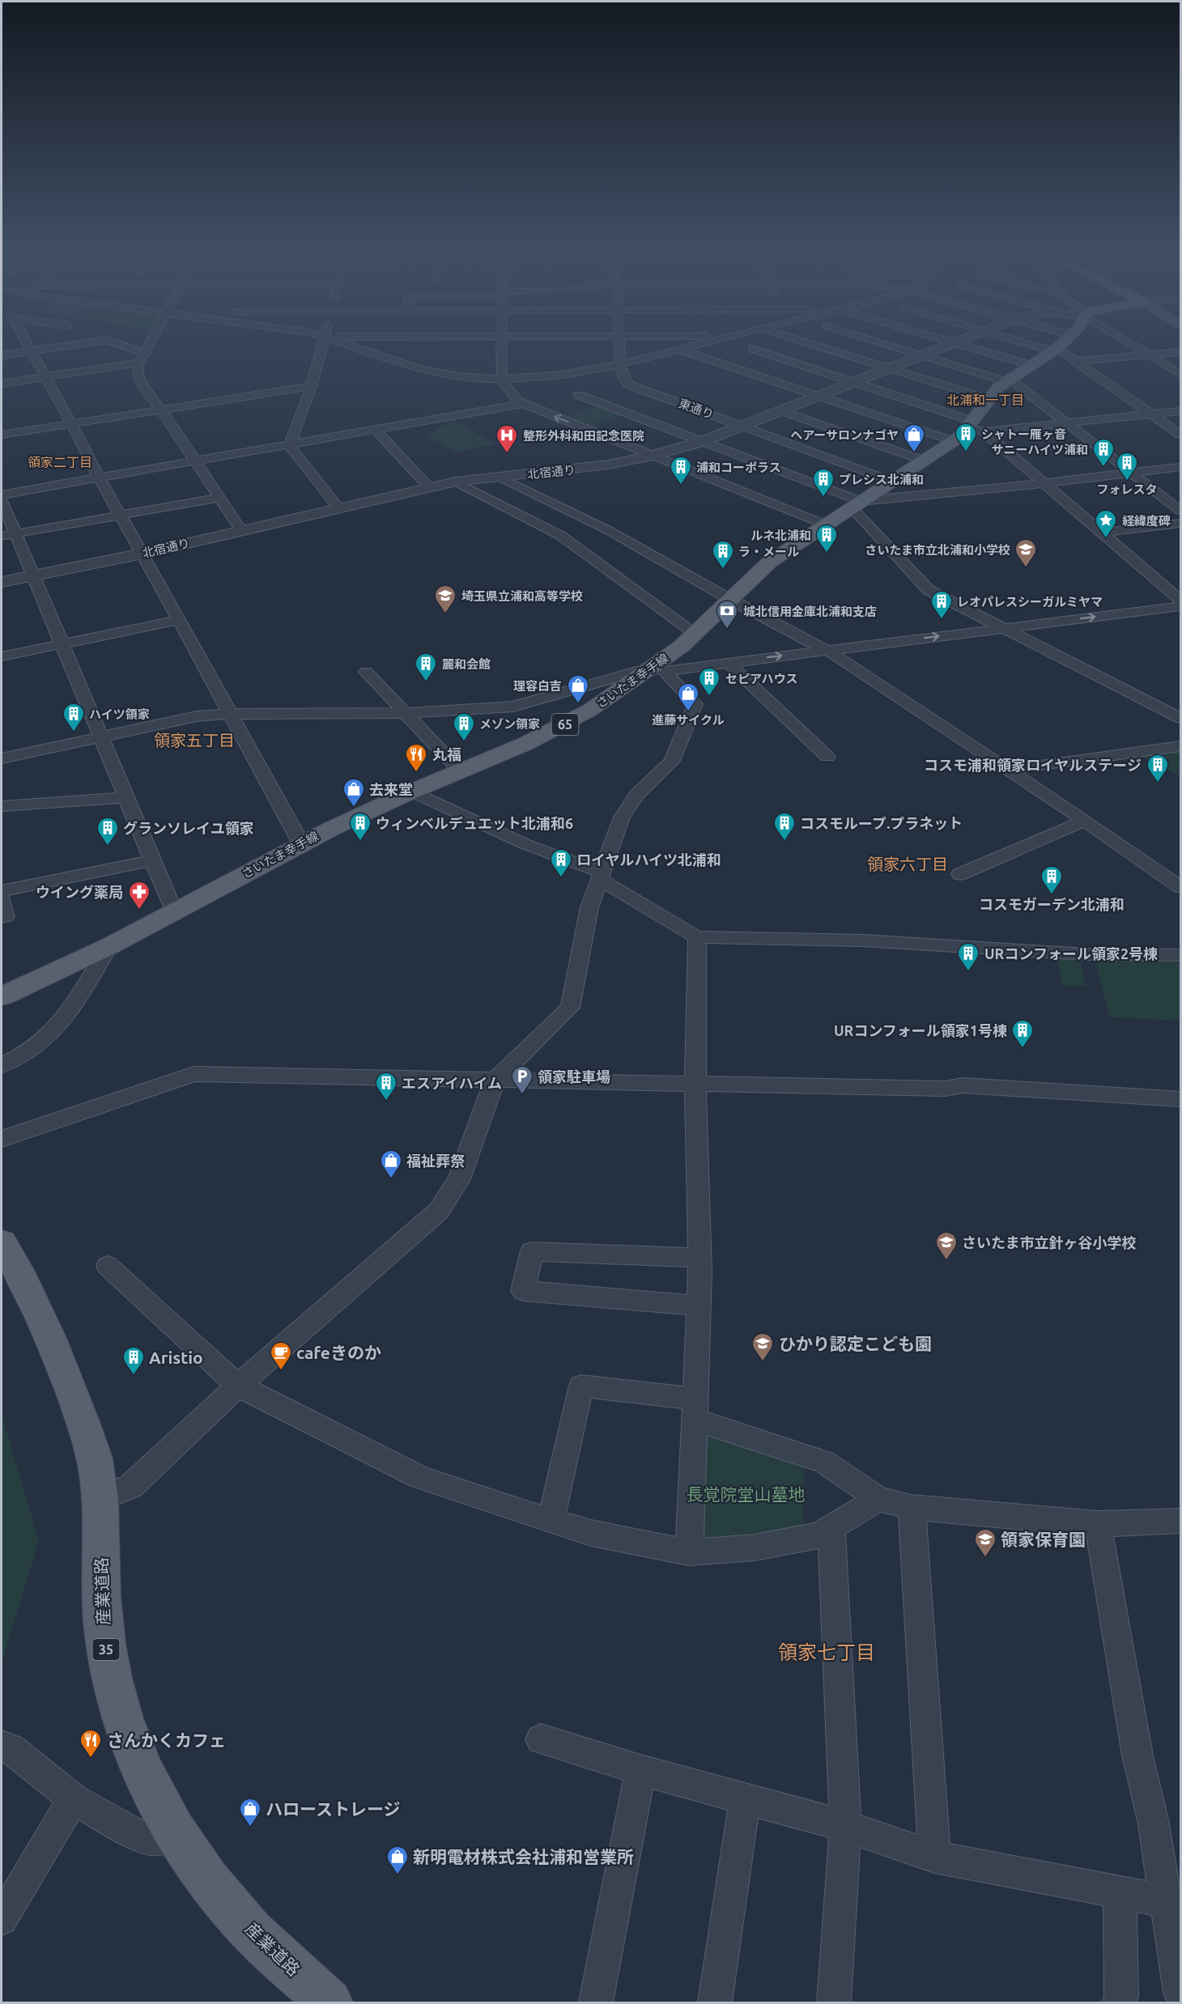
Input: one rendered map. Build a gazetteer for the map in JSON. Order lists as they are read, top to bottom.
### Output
{
  "streets": {
    "main road": [
      "さいたま幸手線",
      "65",
      "産業道路",
      "35"
    ],
    "street": ["東通り", "北宿通り"]
  },
  "crossings": [
    ["東通り", "北宿通り"],
    ["東通り", "さいたま幸手線"]
  ],
  "districts": [
    "北浦和一丁目",
    "領家二丁目",
    "領家五丁目",
    "領家六丁目",
    "領家七丁目"
  ],
  "parks": ["長覚院堂山墓地"],
  "places": {
    "building": [
      "シャトー雁ヶ音",
      "サニーハイツ浦和",
      "フォレスタ",
      "浦和コーポラス",
      "プレシス北浦和",
      "ルネ北浦和",
      "ラ・メール",
      "レオパレスシーガルミヤマ",
      "麗和会館",
      "セピアハウス",
      "ハイツ領家",
      "メゾン領家",
      "コスモ浦和領家ロイヤルステージ",
      "ウィンベルデュエット北浦和6",
      "コスモループ.プラネット",
      "グランソレイユ領家",
      "ロイヤルハイツ北浦和",
      "コスモガーデン北浦和",
      "URコンフォール領家2号棟",
      "URコンフォール領家1号棟",
      "エスアイハイム",
      "Aristio"
    ],
    "shop": [
      "ヘアーサロンナゴヤ",
      "理容白吉",
      "進藤サイクル",
      "去来堂",
      "福祉葬祭",
      "ハローストレージ",
      "新明電材株式会社浦和営業所"
    ],
    "hospital": ["整形外科和田記念医院"],
    "place": ["経緯度碑"],
    "school or university": [
      "さいたま市立北浦和小学校",
      "埼玉県立浦和高等学校",
      "さいたま市立針ヶ谷小学校",
      "ひかり認定こども園",
      "領家保育園"
    ],
    "bank": ["城北信用金庫北浦和支店"],
    "restaurant": ["丸福", "さんかくカフェ"],
    "pharmacy": ["ウイング薬局"],
    "parking": ["領家駐車場"],
    "cafe": ["cafeきのか"]
  }
}
